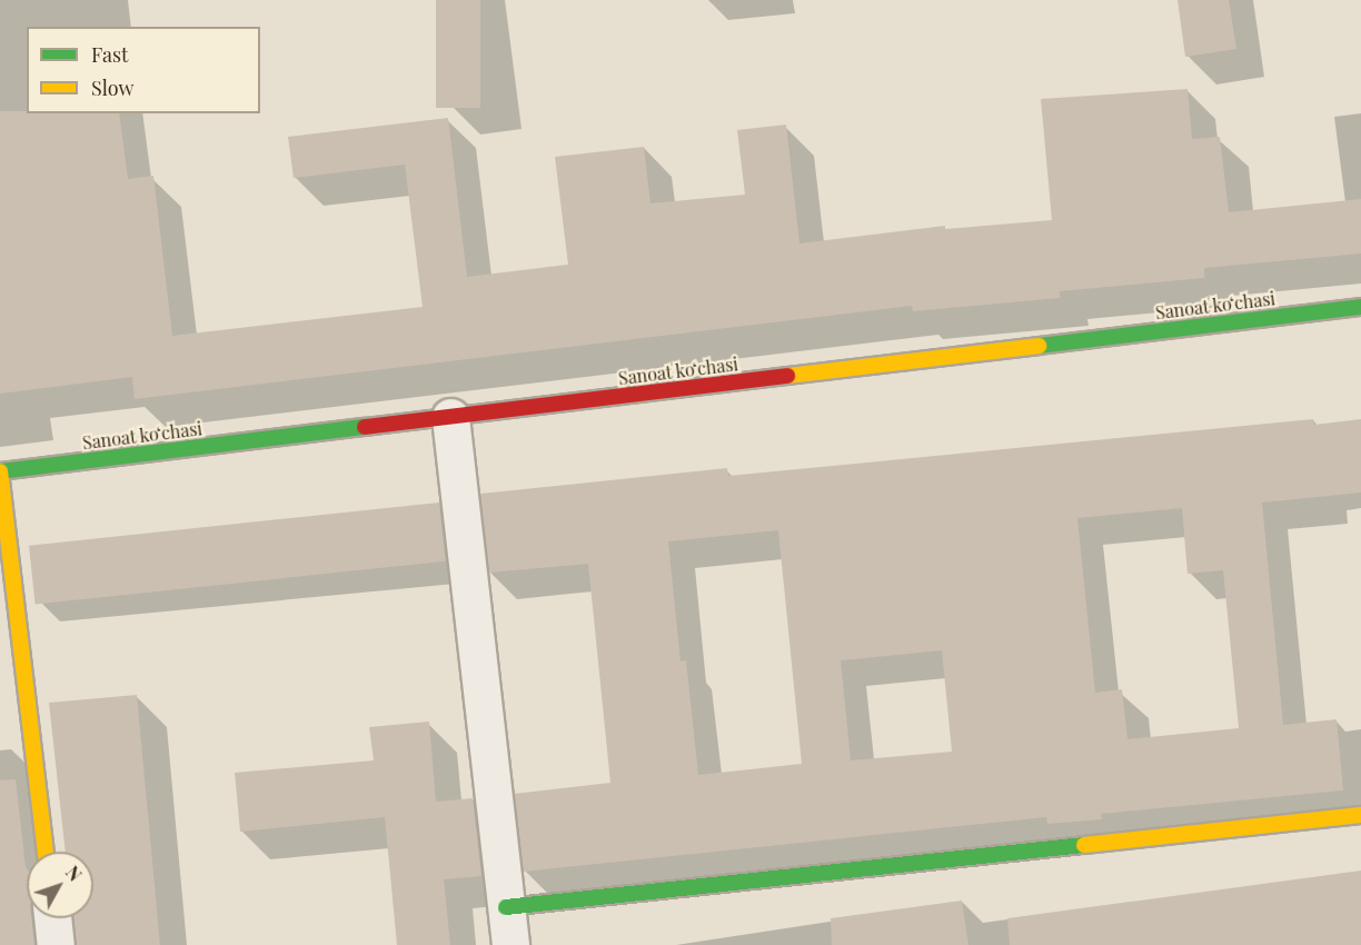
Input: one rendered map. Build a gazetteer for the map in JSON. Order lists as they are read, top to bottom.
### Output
{
  "streets": {
    "street": ["Sanoat koʻchasi"]
  },
  "legend": ["Fast", "Slow"],
  "north": "top right"
}
